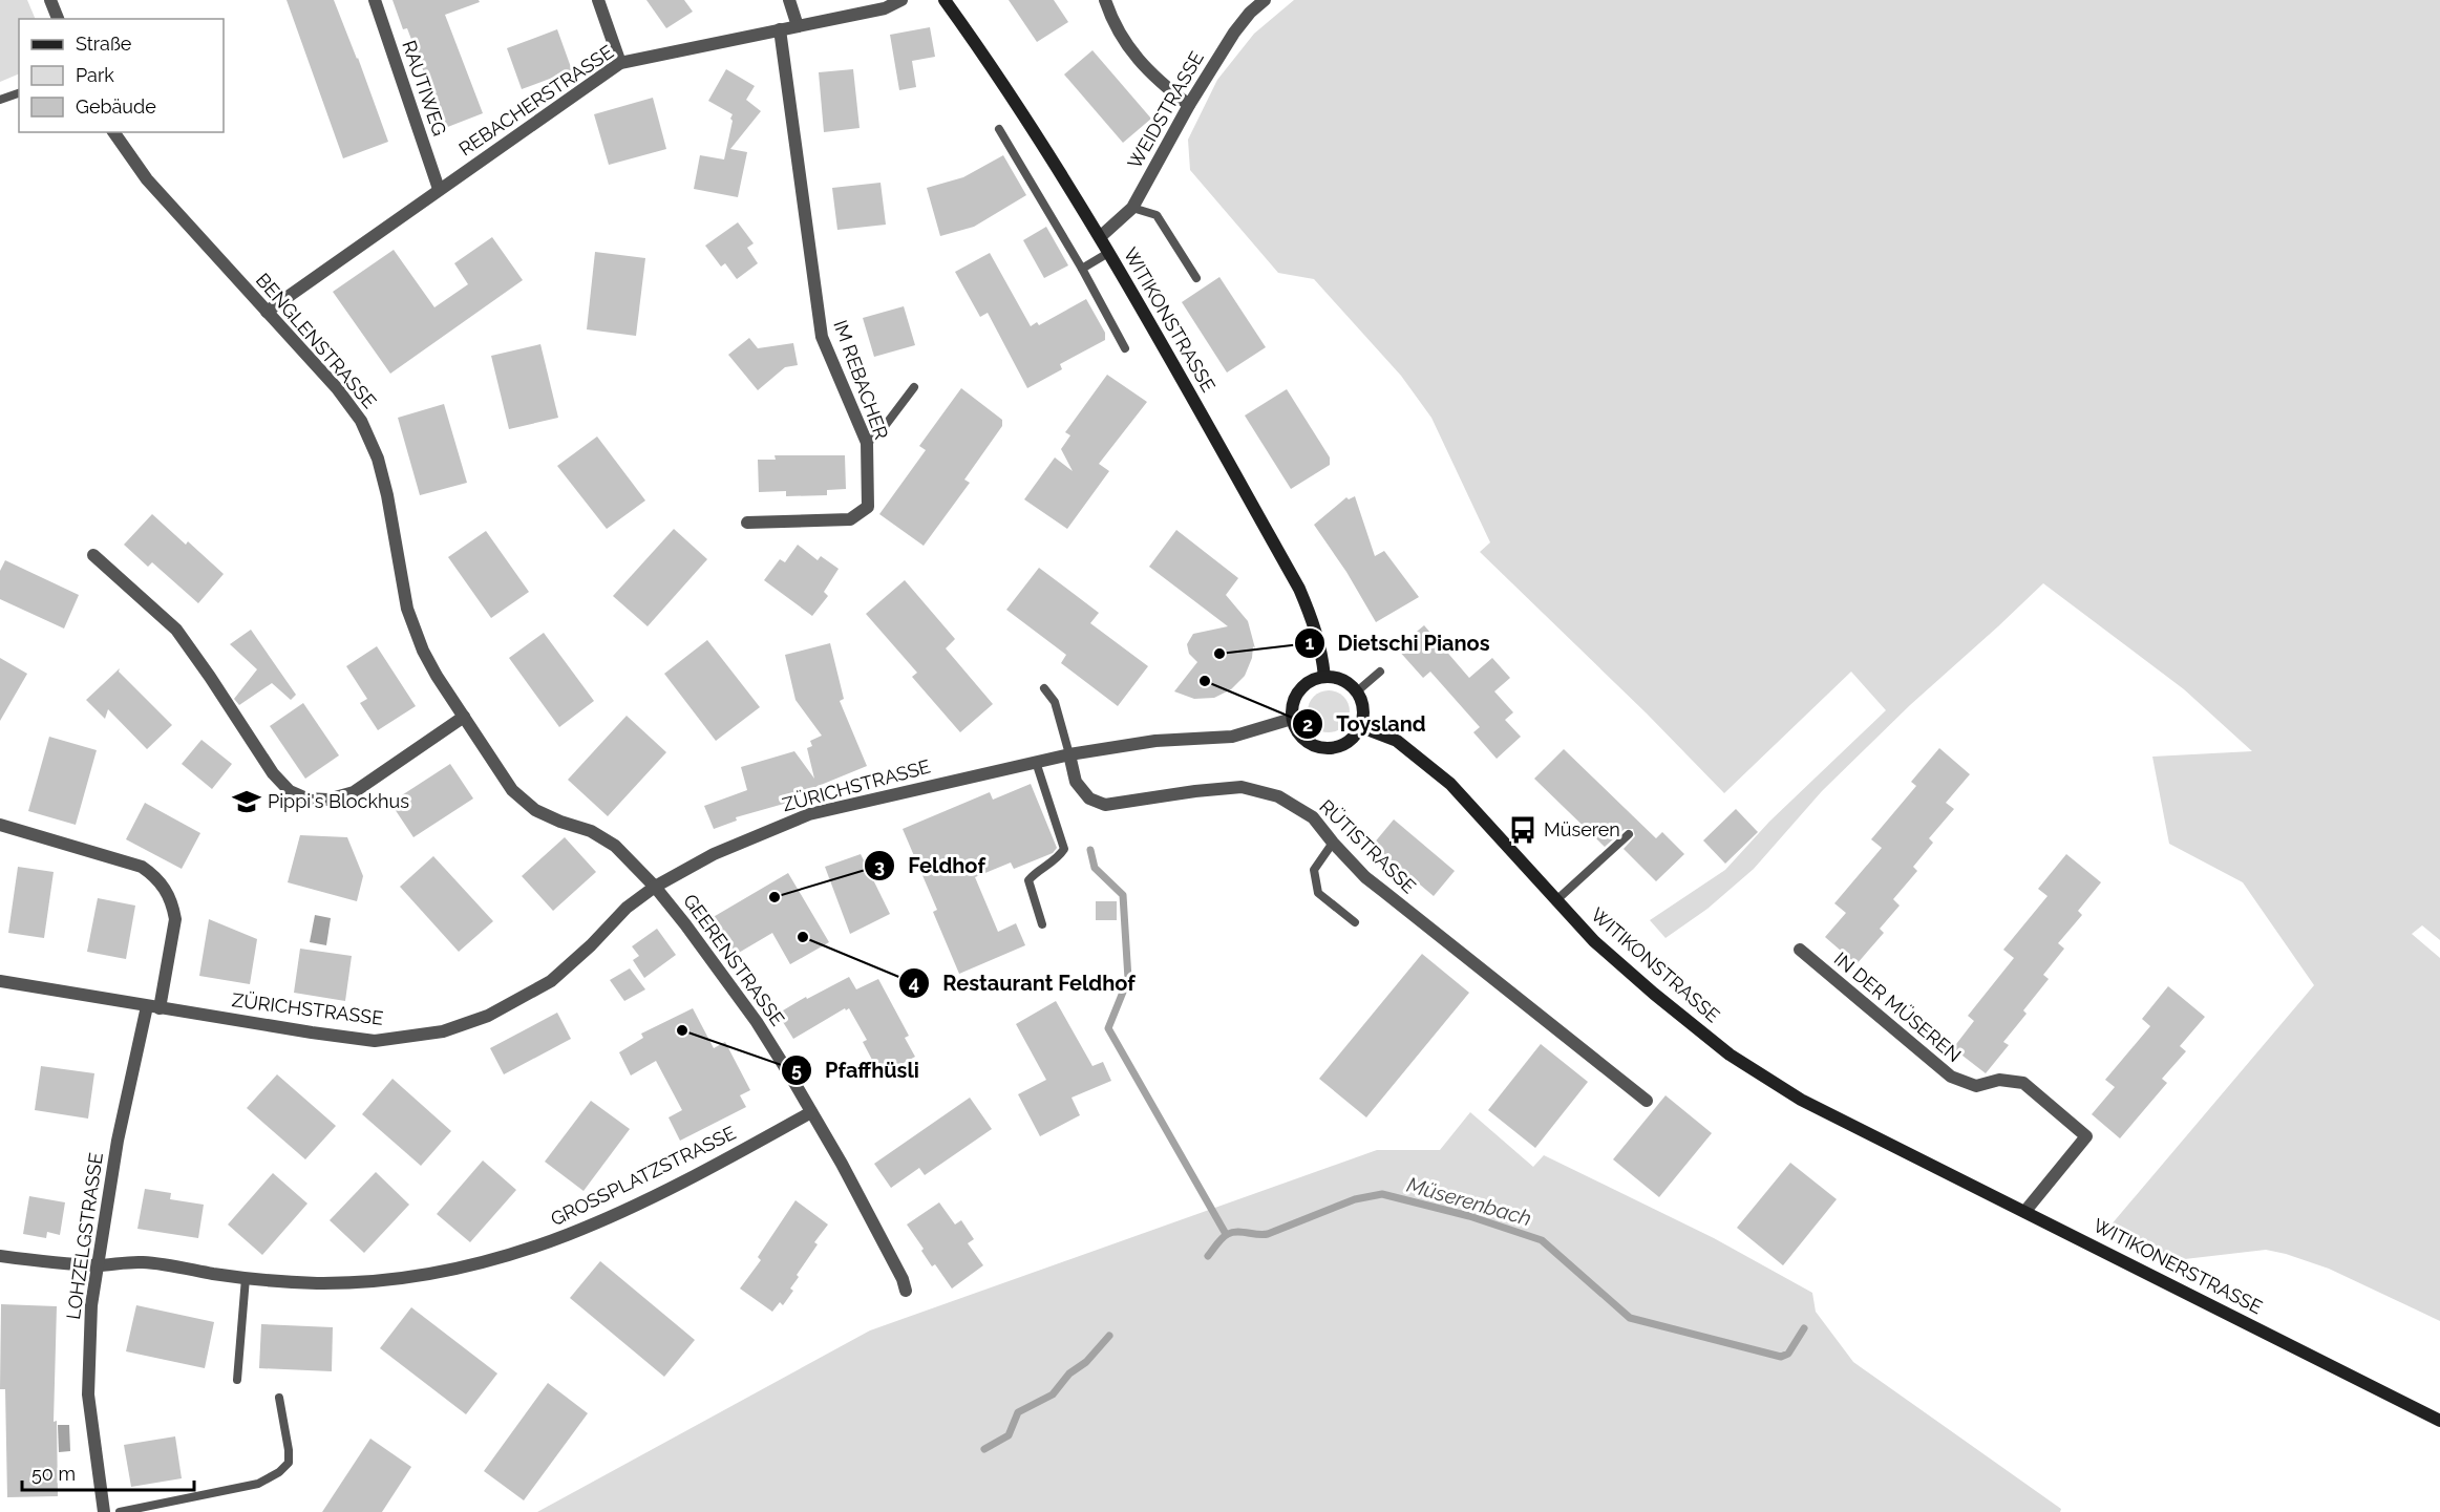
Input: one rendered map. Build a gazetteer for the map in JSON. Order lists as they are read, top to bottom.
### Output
{
  "streets": {
    "main road": ["WITIKONSTRASSE", "WITIKONERSTRASSE"],
    "street": [
      "RAUTIWEG",
      "REBACHERSTRASSE",
      "WEIDSTRASSE",
      "BENGLENSTRASSE",
      "IM REBACHER",
      "ZÜRICHSTRASSE",
      "RÜTISTRASSE",
      "GEERENSTRASSE",
      "IN DER MÜSEREN",
      "GROSSPLATZSTRASSE",
      "LOHZELGSTRASSE"
    ]
  },
  "crossings": [
    ["RAUTIWEG", "REBACHERSTRASSE"],
    ["REBACHERSTRASSE", "BENGLENSTRASSE"],
    ["REBACHERSTRASSE", "IM REBACHER"],
    ["WEIDSTRASSE", "WITIKONSTRASSE"],
    ["WITIKONSTRASSE", "ZÜRICHSTRASSE"],
    ["WITIKONSTRASSE", "WITIKONERSTRASSE"],
    ["BENGLENSTRASSE", "ZÜRICHSTRASSE"],
    ["BENGLENSTRASSE", "GEERENSTRASSE"],
    ["ZÜRICHSTRASSE", "RÜTISTRASSE"],
    ["ZÜRICHSTRASSE", "GEERENSTRASSE"],
    ["ZÜRICHSTRASSE", "LOHZELGSTRASSE"],
    ["GEERENSTRASSE", "GROSSPLATZSTRASSE"],
    ["IN DER MÜSEREN", "WITIKONERSTRASSE"],
    ["GROSSPLATZSTRASSE", "LOHZELGSTRASSE"]
  ],
  "water": ["Müserenbach"],
  "places": {
    "other": [
      "Dietschi Pianos",
      "Toysland",
      "Feldhof",
      "Restaurant Feldhof",
      "Pfaffhüsli"
    ],
    "school or university": ["Pippi's Blockhus"],
    "bus stop": ["Müseren"]
  },
  "legend": ["Straße", "Park", "Gebäude"],
  "scale_bar": "50 m"
}
